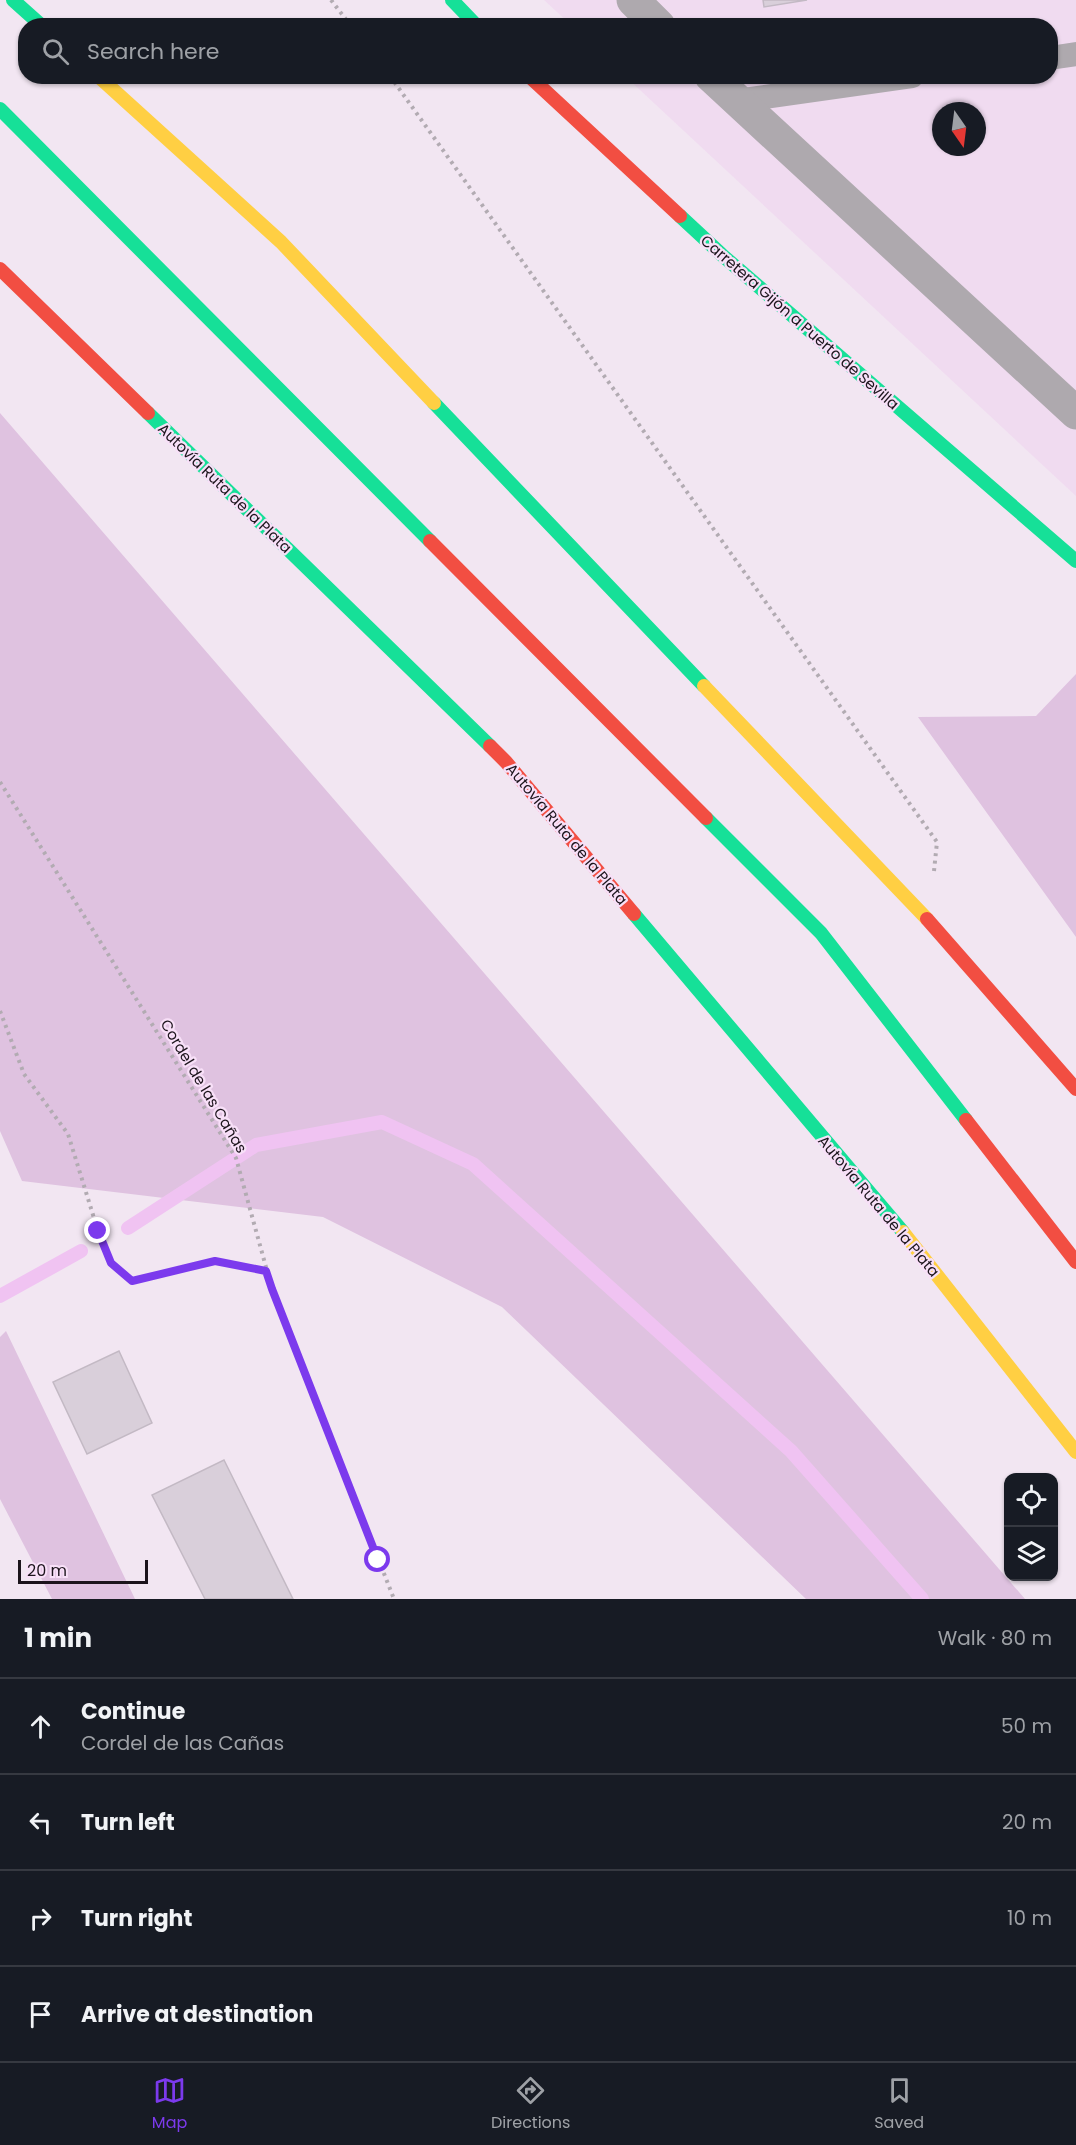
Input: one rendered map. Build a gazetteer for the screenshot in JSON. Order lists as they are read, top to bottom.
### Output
{
  "streets": {
    "highway": ["Carretera Gijón a Puerto de Sevilla", "Autovía Ruta de la Plata"],
    "path": ["Cordel de las Cañas"]
  },
  "scale_bar": "20 m",
  "north": "bottom",
  "page": {
    "search": "Search here",
    "scale": "20 m",
    "heading": ["1 min", "Walk · 80 m"],
    "list": [
      ["Continue", "Cordel de las Cañas", "50 m"],
      ["Turn left", "20 m"],
      ["Turn right", "10 m"],
      "Arrive at destination"
    ],
    "nav": ["Map", "Directions", "Saved"]
  }
}
